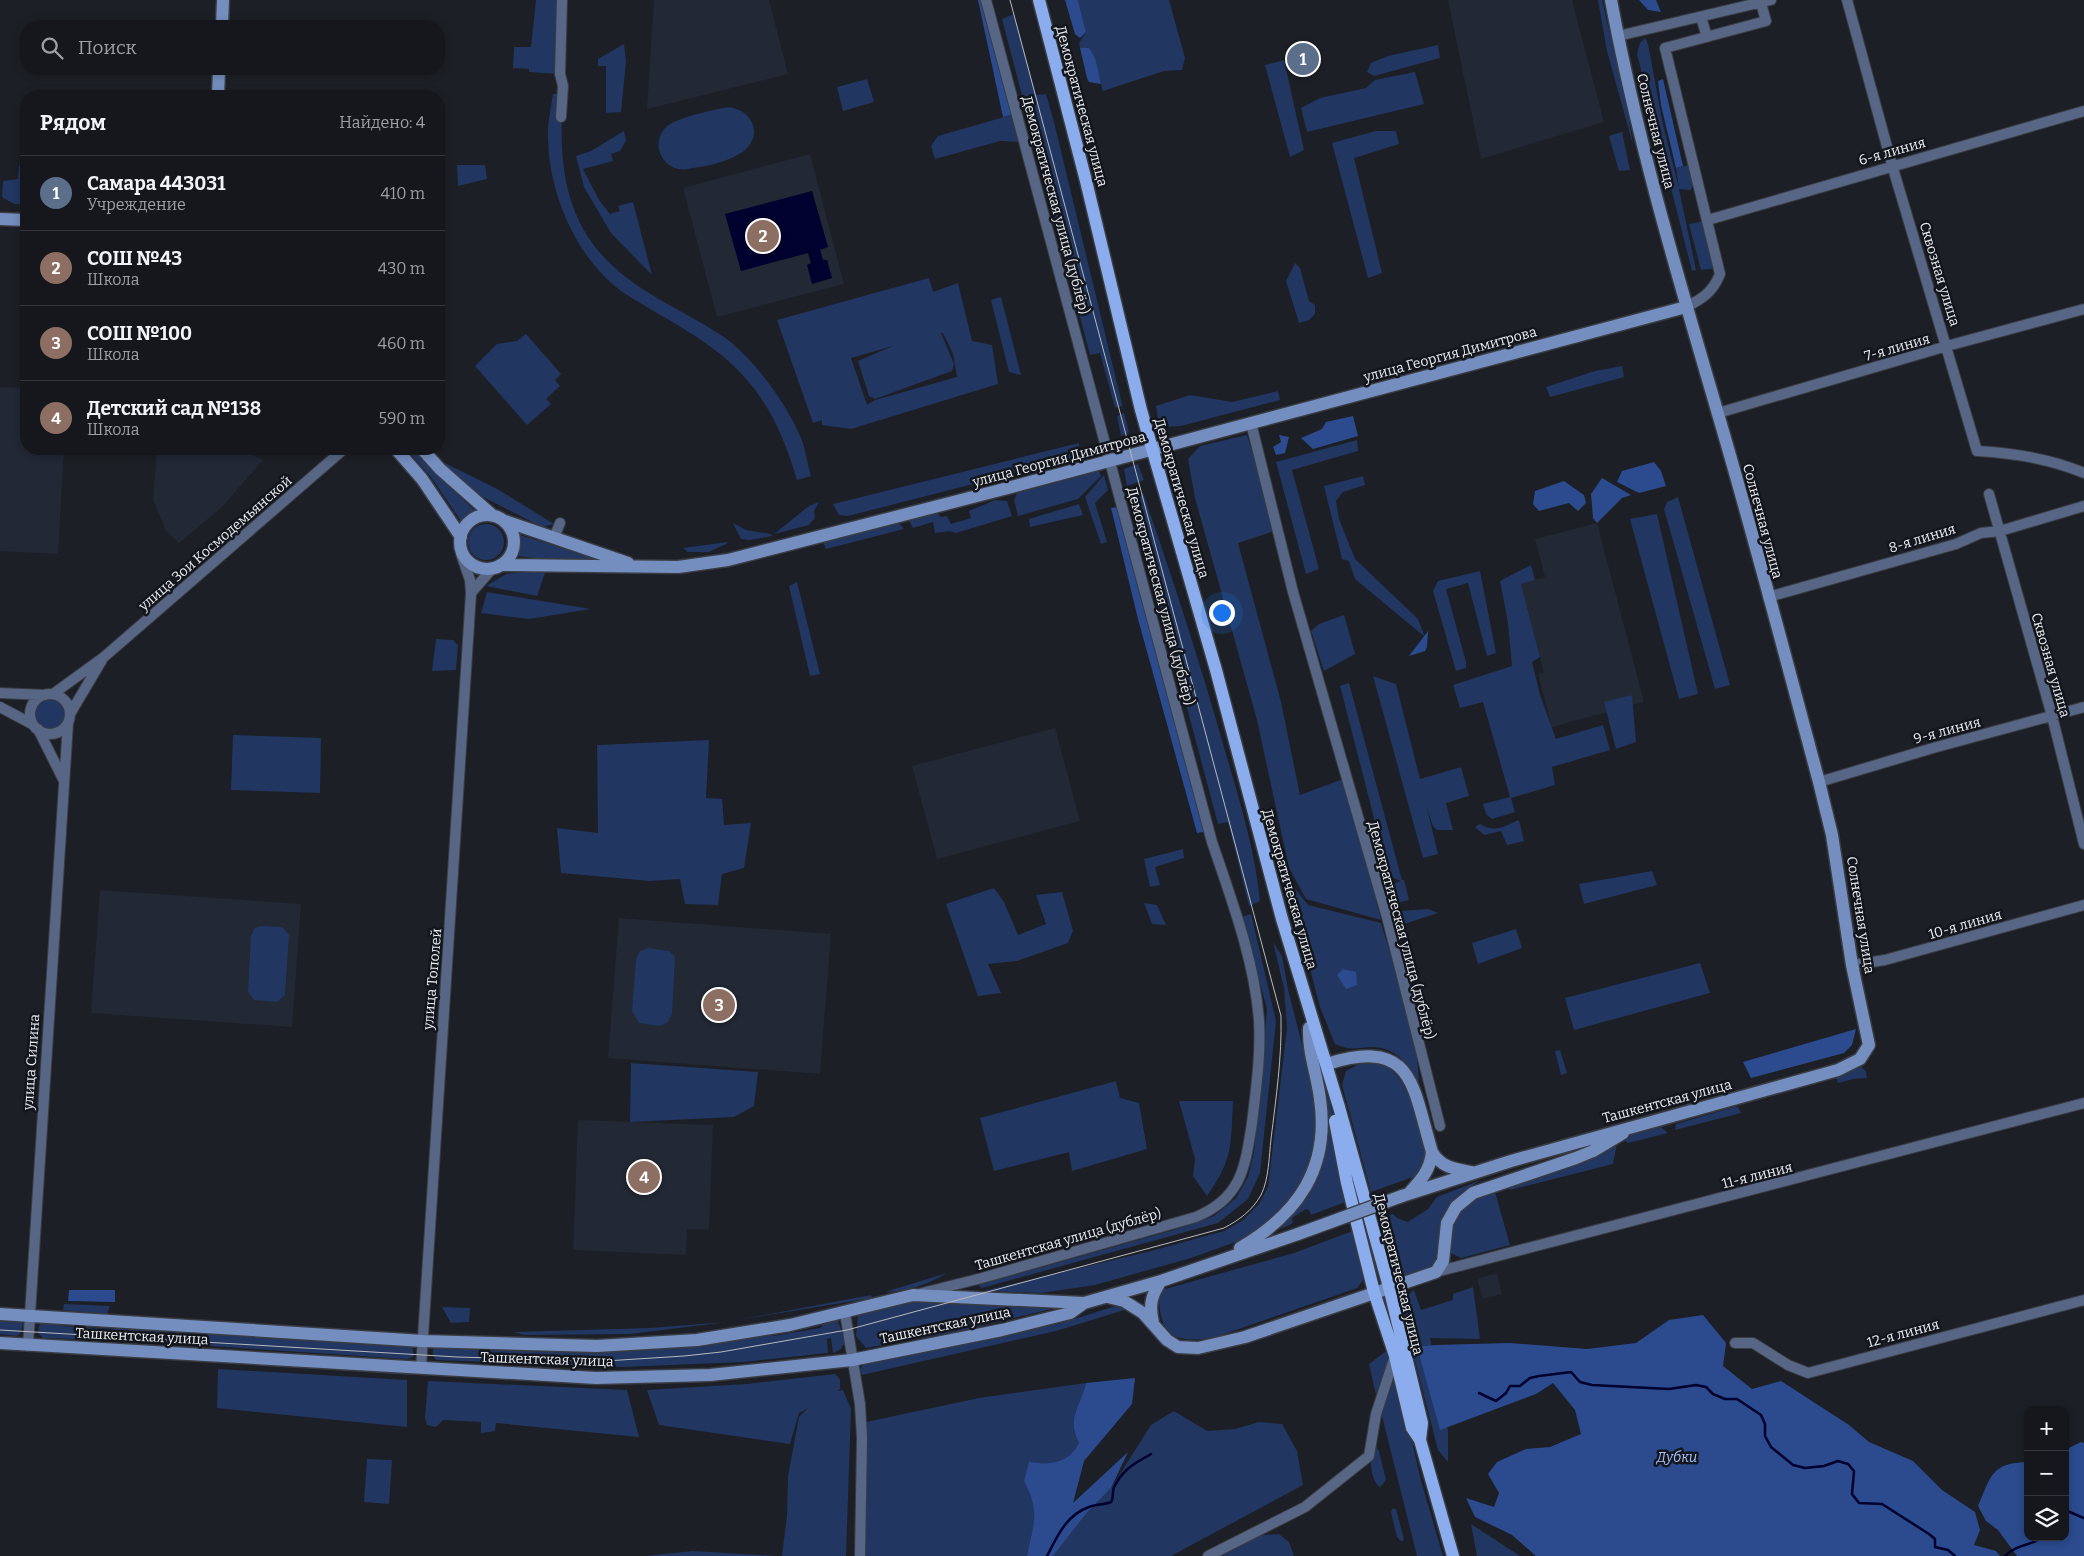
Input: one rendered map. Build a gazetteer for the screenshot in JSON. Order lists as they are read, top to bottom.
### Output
{
  "streets": {
    "main road": [
      "Демократическая улица",
      "Солнечная улица",
      "улица Георгия Димитрова",
      "Ташкентская улица"
    ],
    "street": [
      "6-я линия",
      "Демократическая улица (дублёр)",
      "Сквозная улица",
      "7-я линия",
      "8-я линия",
      "улица Зои Космодемьянской",
      "9-я линия",
      "10-я линия",
      "улица Тополей",
      "улица Силина",
      "11-я линия",
      "Ташкентская улица (дублёр)",
      "12-я линия"
    ]
  },
  "crossings": [
    ["Демократическая улица", "улица Георгия Димитрова"],
    ["Солнечная улица", "7-я линия"],
    ["Солнечная улица", "улица Георгия Димитрова"],
    ["Солнечная улица", "8-я линия"],
    ["Солнечная улица", "9-я линия"],
    ["Солнечная улица", "10-я линия"],
    ["Солнечная улица", "Ташкентская улица"],
    ["6-я линия", "Сквозная улица"],
    ["Демократическая улица (дублёр)", "улица Георгия Димитрова"],
    ["Демократическая улица (дублёр)", "Ташкентская улица (дублёр)"],
    ["Сквозная улица", "7-я линия"],
    ["Сквозная улица", "8-я линия"],
    ["Сквозная улица", "9-я линия"],
    ["улица Георгия Димитрова", "улица Тополей"],
    ["улица Зои Космодемьянской", "улица Силина"],
    ["улица Тополей", "Ташкентская улица"],
    ["улица Силина", "Ташкентская улица"],
    ["Ташкентская улица", "Ташкентская улица (дублёр)"]
  ],
  "parks": ["Дубки"],
  "page": {
    "search": "Поиск",
    "pins": [
      "1",
      "2",
      "3",
      "4"
    ],
    "heading": ["Рядом", "Найдено: 4"],
    "list": [
      {
        "mark": "1",
        "name": "Самара 443031",
        "note": "Учреждение",
        "value": "410 m"
      },
      {
        "mark": "2",
        "name": "СОШ №43",
        "note": "Школа",
        "value": "430 m"
      },
      {
        "mark": "3",
        "name": "СОШ №100",
        "note": "Школа",
        "value": "460 m"
      },
      {
        "mark": "4",
        "name": "Детский сад №138",
        "note": "Школа",
        "value": "590 m"
      }
    ],
    "map_buttons": ["+", "−"]
  }
}
